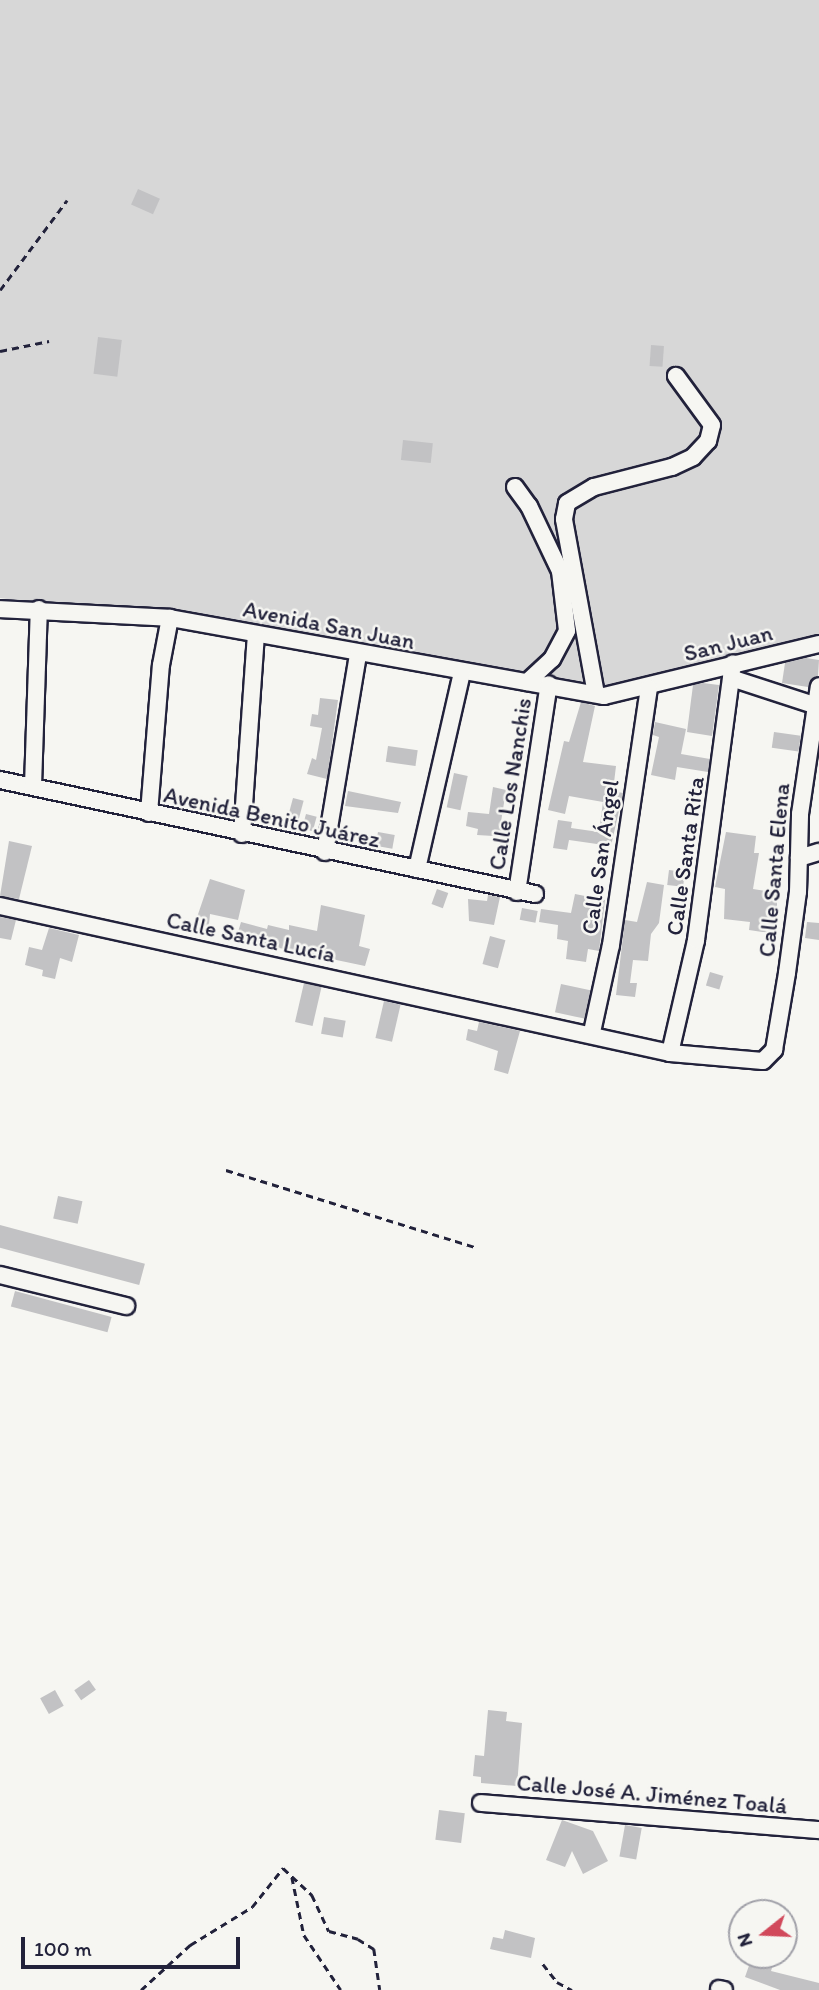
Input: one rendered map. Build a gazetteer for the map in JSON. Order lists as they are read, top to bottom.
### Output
{
  "streets": {
    "street": [
      "Avenida San Juan",
      "San Juan",
      "Calle Los Nanchis",
      "Avenida Benito Juárez",
      "Calle Santa Rita",
      "Calle San Ángel",
      "Calle Santa Elena",
      "Calle Santa Lucía",
      "Calle José A. Jiménez Toalá"
    ]
  },
  "crossings": [
    ["Avenida San Juan", "San Juan"],
    ["Avenida San Juan", "Calle Los Nanchis"],
    ["Avenida San Juan", "Calle San Ángel"],
    ["San Juan", "Calle Santa Rita"],
    ["San Juan", "Calle San Ángel"],
    ["Calle Los Nanchis", "Avenida Benito Juárez"],
    ["Calle Santa Rita", "Calle Santa Lucía"],
    ["Calle San Ángel", "Calle Santa Lucía"],
    ["Calle Santa Elena", "Calle Santa Lucía"]
  ],
  "scale_bar": "100 m",
  "north": "left"
}
